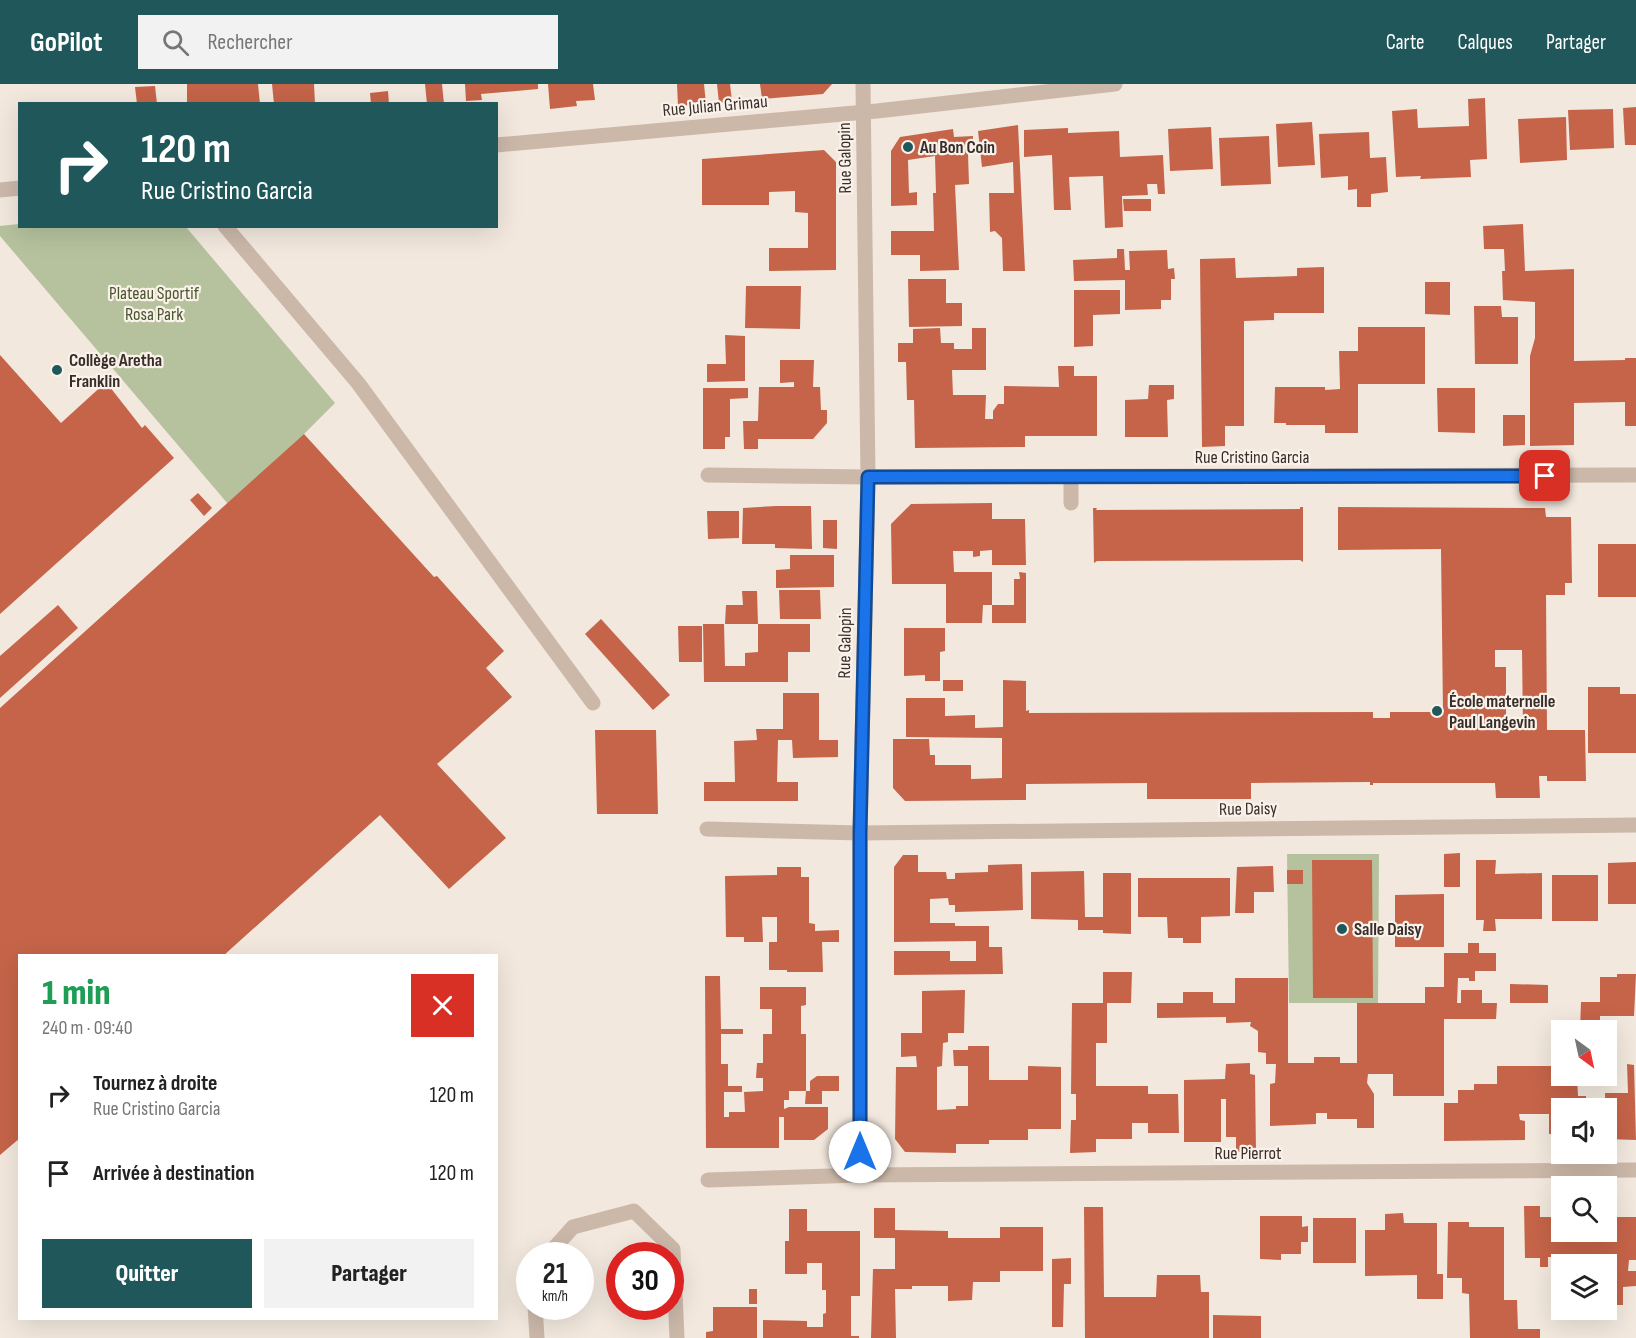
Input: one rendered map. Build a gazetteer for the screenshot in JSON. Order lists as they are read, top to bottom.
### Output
{
  "streets": {
    "street": [
      "Rue Julian Grimau",
      "Rue Galopin",
      "Rue Cristino Garcia",
      "Rue Daisy",
      "Rue Pierrot"
    ]
  },
  "crossings": [
    ["Rue Julian Grimau", "Rue Galopin"],
    ["Rue Galopin", "Rue Cristino Garcia"],
    ["Rue Galopin", "Rue Daisy"],
    ["Rue Galopin", "Rue Pierrot"]
  ],
  "parks": ["Plateau Sportif Rosa Park"],
  "places": [
    "Au Bon Coin",
    "Collège Aretha Franklin",
    "École maternelle Paul Langevin",
    "Salle Daisy"
  ],
  "north": "bottom right",
  "page": {
    "header": "GoPilot",
    "search": "Rechercher",
    "nav": ["Carte", "Calques", "Partager"],
    "turn": ["120 m", "Rue Cristino Garcia"],
    "heading": ["1 min", "240 m · 09:40"],
    "list": [
      {
        "name": "Tournez à droite",
        "note": "Rue Cristino Garcia",
        "value": "120 m"
      },
      {
        "name": "Arrivée à destination",
        "value": "120 m"
      }
    ],
    "buttons": ["Quitter", "Partager"],
    "speed": "21 km/h",
    "limit": "30"
  }
}
